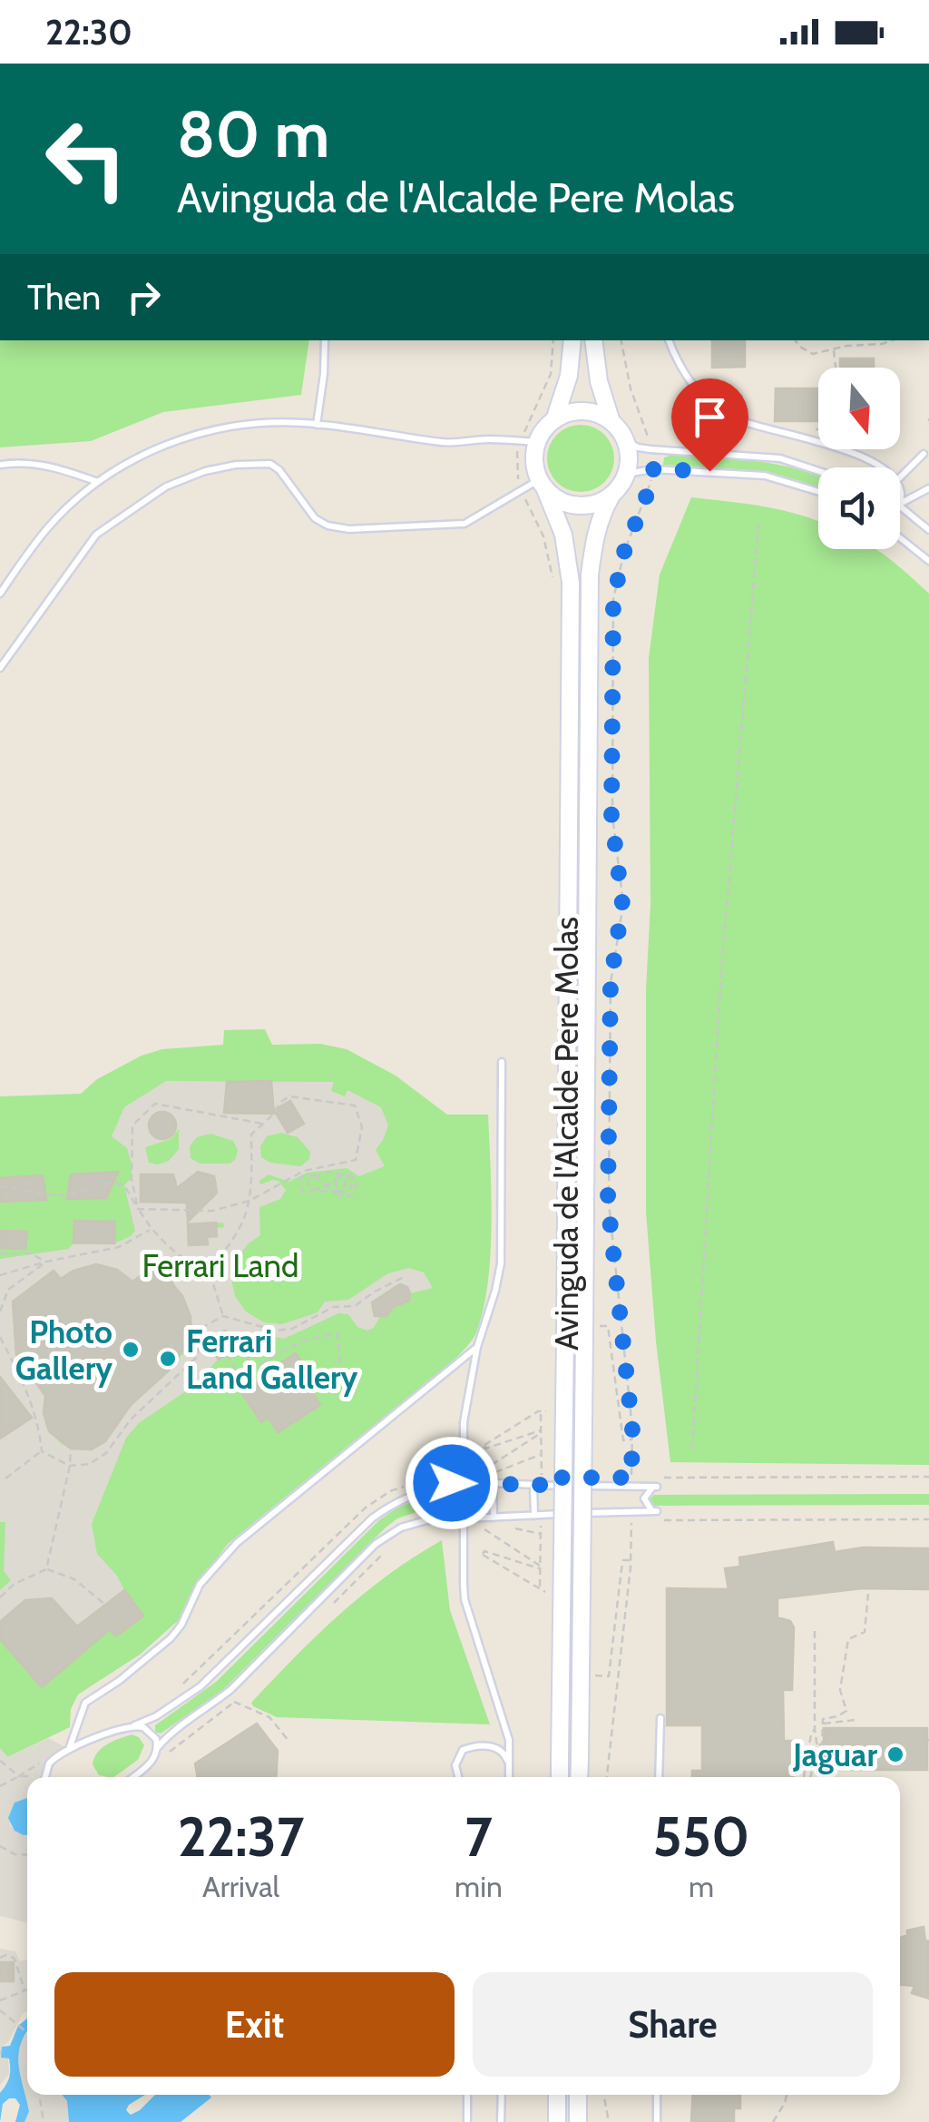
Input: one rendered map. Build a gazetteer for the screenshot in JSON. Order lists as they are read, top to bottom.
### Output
{
  "streets": {
    "street": ["Avinguda de l'Alcalde Pere Molas"]
  },
  "parks": ["Ferrari Land"],
  "places": ["Photo Gallery", "Ferrari Land Gallery", "Jaguar"],
  "north": "bottom",
  "page": {
    "status": "22:30",
    "turn": ["80 m", "Avinguda de l'Alcalde Pere Molas"],
    "then": "Then",
    "eta": [
      "22:37",
      "Arrival",
      "7",
      "min",
      "550",
      "m"
    ],
    "buttons": ["Exit", "Share"]
  }
}
